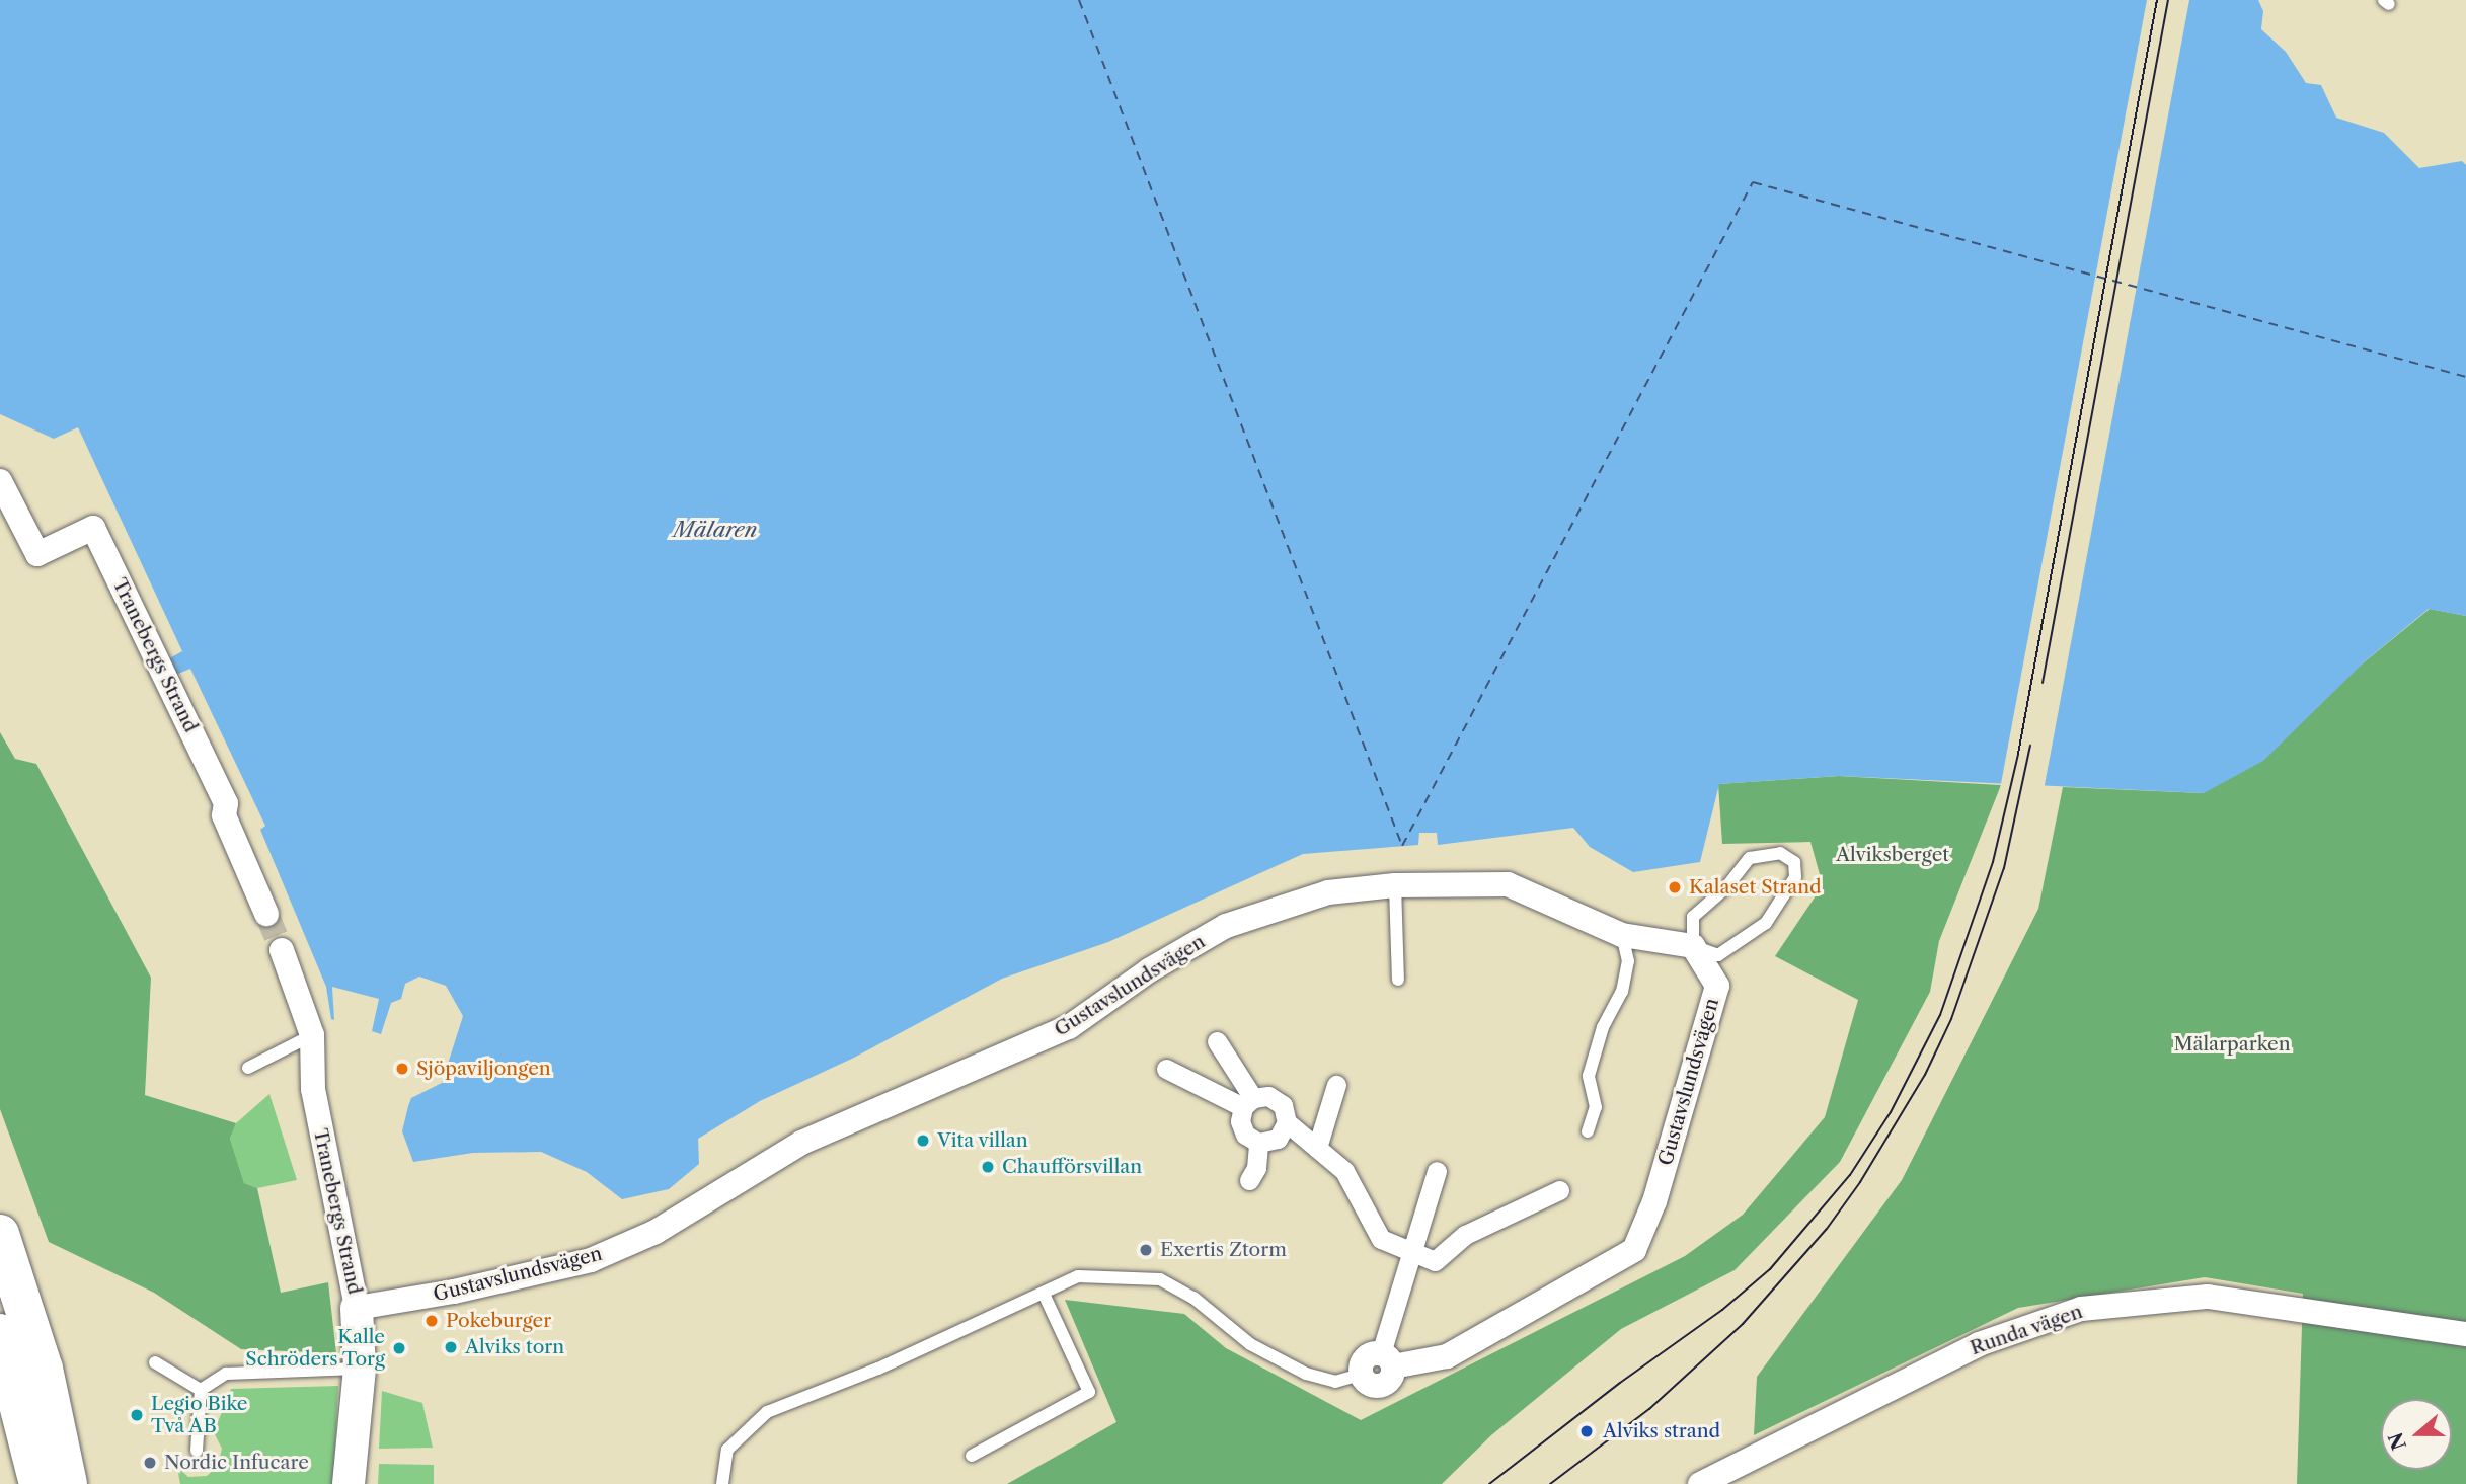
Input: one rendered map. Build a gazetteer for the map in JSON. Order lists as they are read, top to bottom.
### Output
{
  "streets": {
    "street": ["Tranebergs Strand", "Gustavslundsvägen", "Runda vägen"]
  },
  "crossings": [
    ["Tranebergs Strand", "Gustavslundsvägen"]
  ],
  "water": ["Mälaren"],
  "parks": ["Alviksberget", "Mälarparken"],
  "places": [
    "Kalaset Strand",
    "Sjöpaviljongen",
    "Vita villan",
    "Chaufförsvillan",
    "Exertis Ztorm",
    "Pokeburger",
    "Alviks torn",
    "Kalle Schröders Torg",
    "Legio Bike Två AB",
    "Alviks strand",
    "Nordic Infucare"
  ],
  "north": "left"
}
